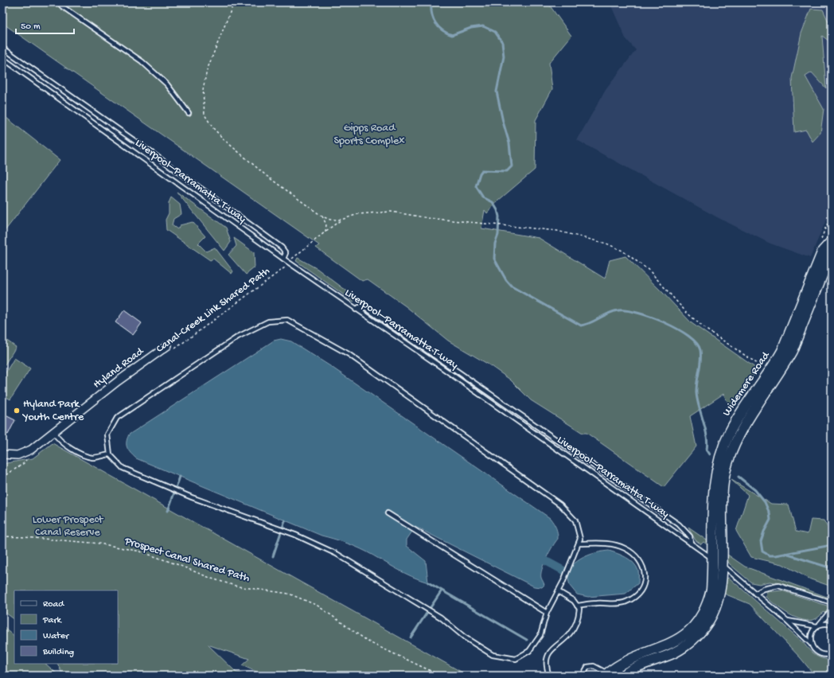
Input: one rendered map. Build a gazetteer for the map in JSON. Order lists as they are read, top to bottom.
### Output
{
  "streets": {
    "main road": ["Widemere Road"],
    "street": ["Hyland Road"],
    "lane": ["Liverpool–Parramatta T-way"],
    "path": ["Canal-Creek Link Shared Path", "Prospect Canal Shared Path"]
  },
  "crossings": [
    ["Liverpool–Parramatta T-way", "Widemere Road"],
    ["Canal-Creek Link Shared Path", "Hyland Road"]
  ],
  "parks": ["Gipps Road Sports Complex", "Lower Prospect Canal Reserve"],
  "places": ["Hyland Park Youth Centre"],
  "legend": [
    "Road",
    "Park",
    "Water",
    "Building"
  ],
  "scale_bar": "50 m"
}
